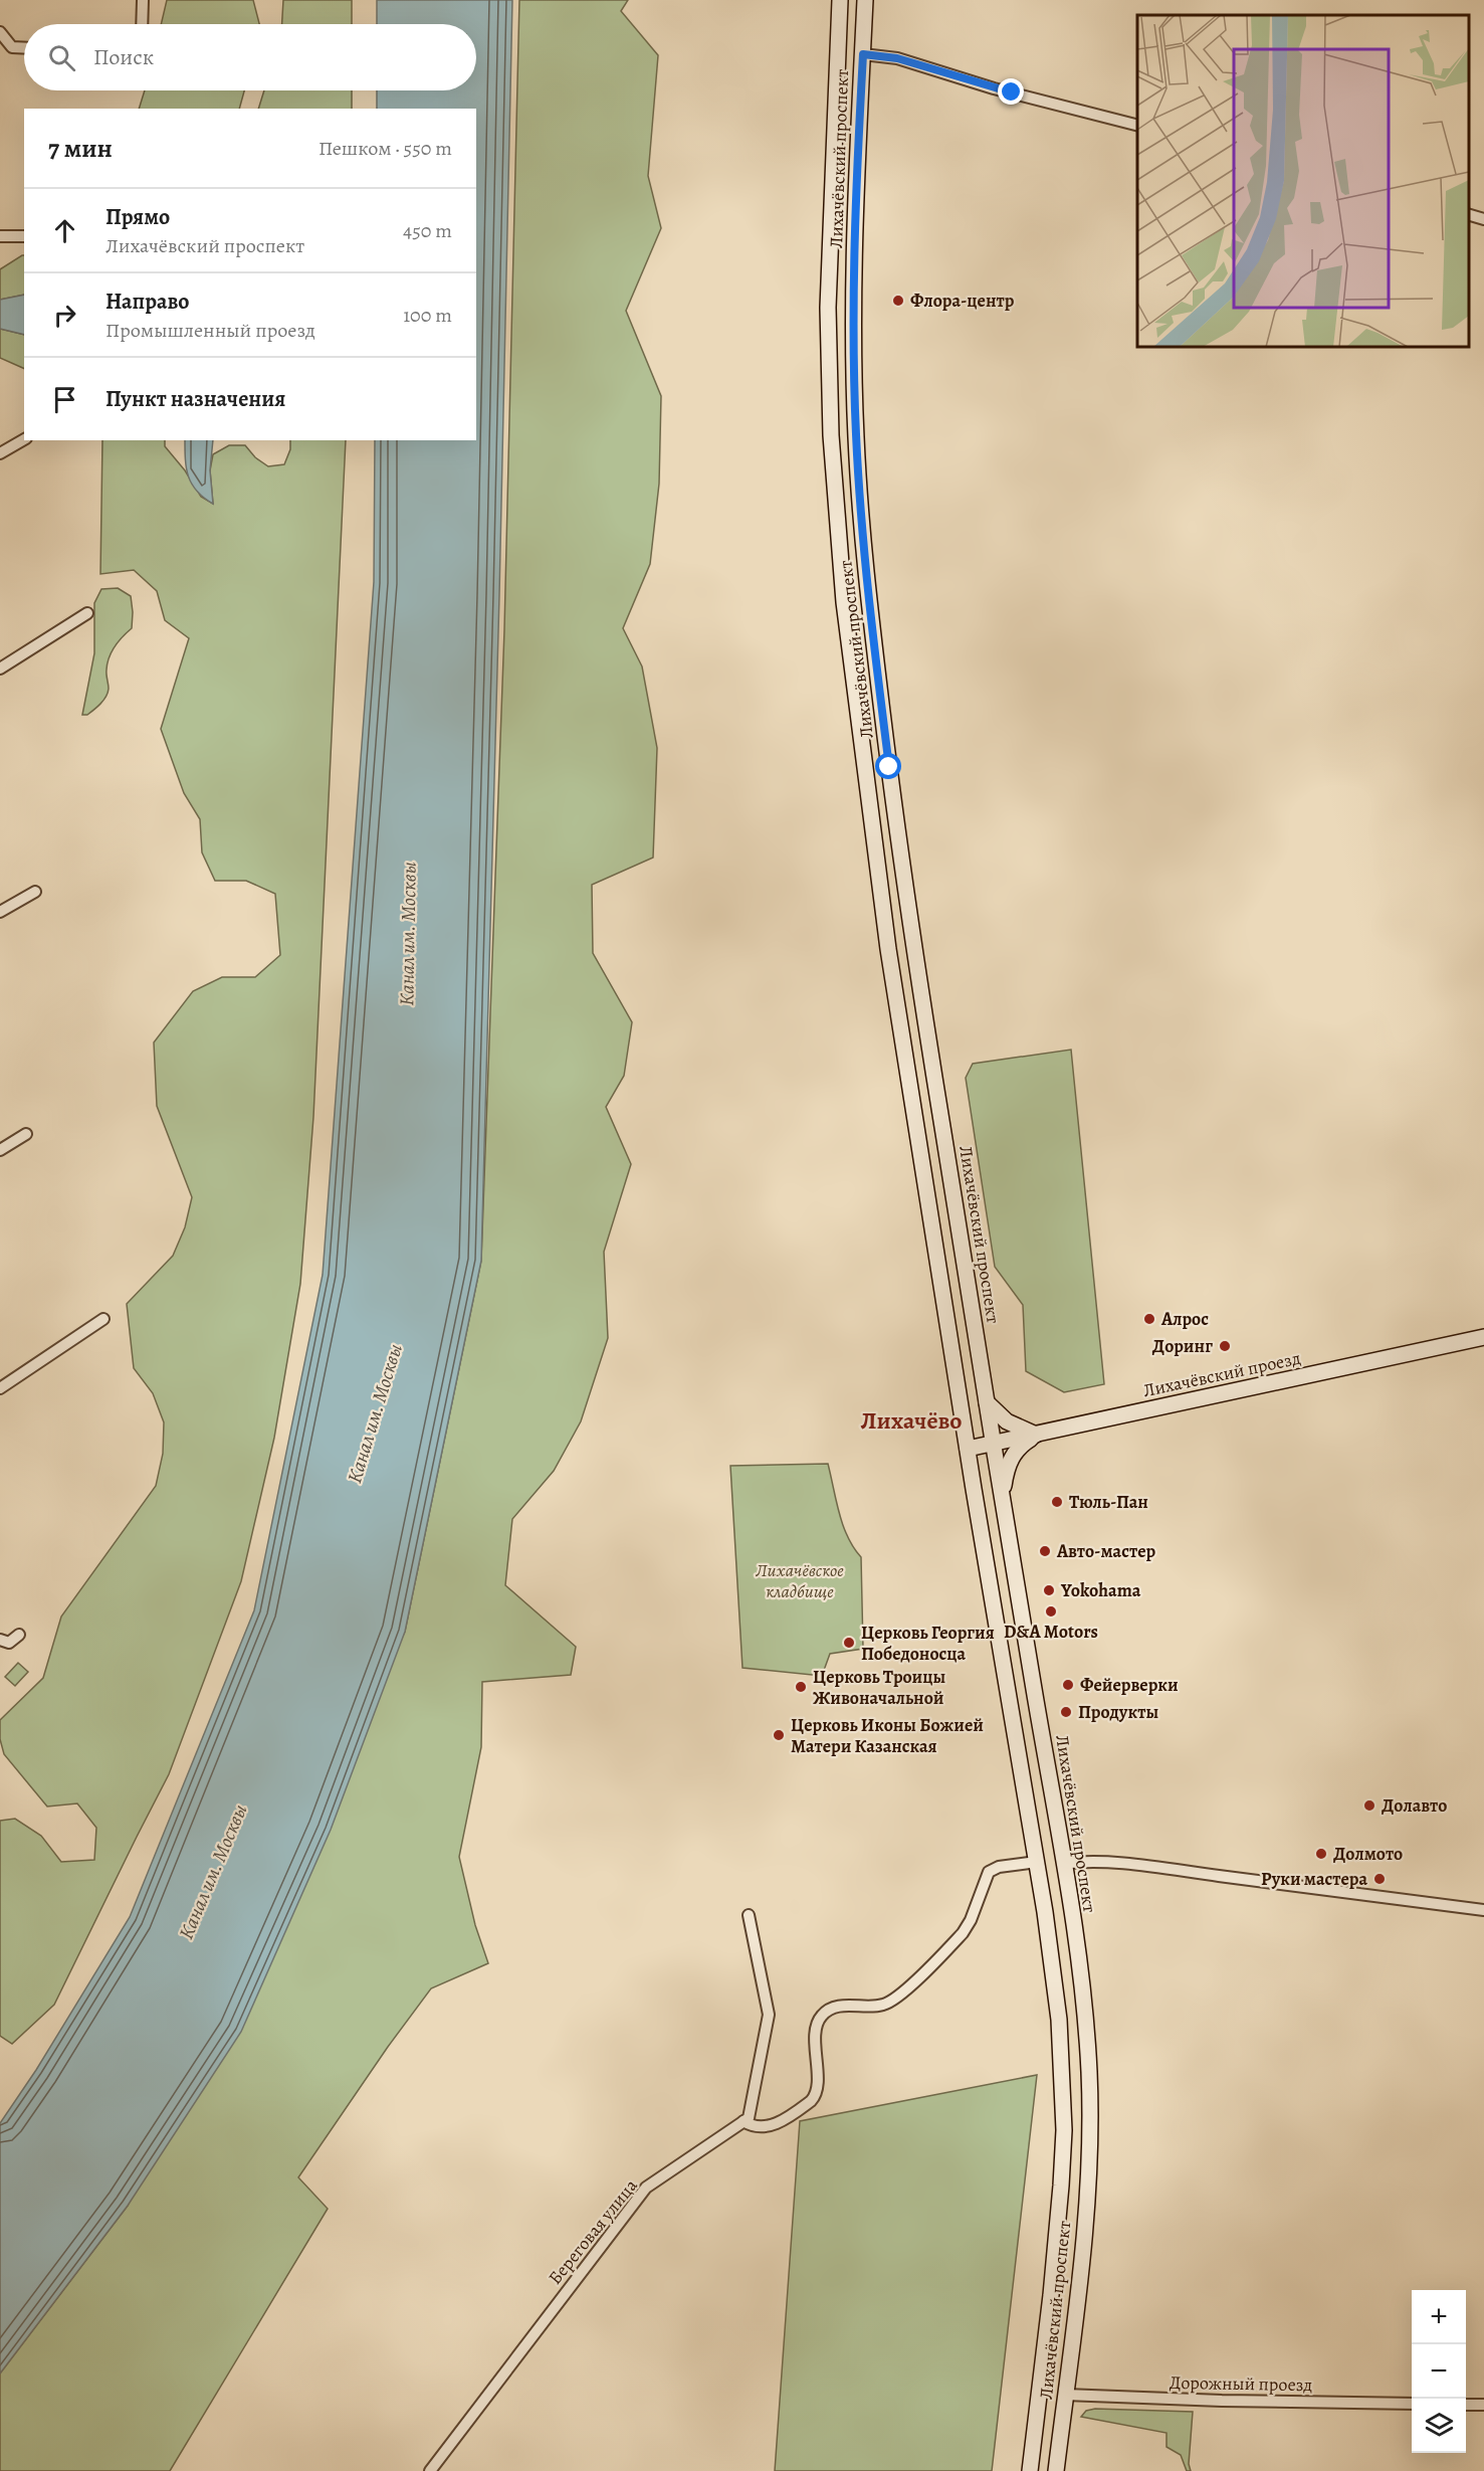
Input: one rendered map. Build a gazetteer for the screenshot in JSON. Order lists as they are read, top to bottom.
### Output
{
  "streets": {
    "main road": ["Лихачёвский проспект", "Лихачёвский проезд"],
    "street": ["Береговая улица", "Дорожный проезд"]
  },
  "crossings": [
    ["Лихачёвский проспект", "Лихачёвский проезд"],
    ["Лихачёвский проспект", "Дорожный проезд"]
  ],
  "districts": ["Лихачёво"],
  "water": ["Канал им. Москвы"],
  "parks": ["Лихачёвское кладбище"],
  "places": [
    "Флора-центр",
    "Алрос",
    "Доринг",
    "Тюль-Пан",
    "Авто-мастер",
    "Yokohama",
    "D&A Motors",
    "Церковь Георгия Победоносца",
    "Фейерверки",
    "Церковь Троицы Живоначальной",
    "Продукты",
    "Церковь Иконы Божией Матери Казанская",
    "Долавто",
    "Долмото",
    "Руки мастера"
  ],
  "page": {
    "search": "Поиск",
    "heading": ["7 мин", "Пешком · 550 m"],
    "list": [
      ["Прямо", "Лихачёвский проспект", "450 m"],
      ["Направо", "Промышленный проезд", "100 m"],
      "Пункт назначения"
    ],
    "map_buttons": ["+", "−"]
  }
}
